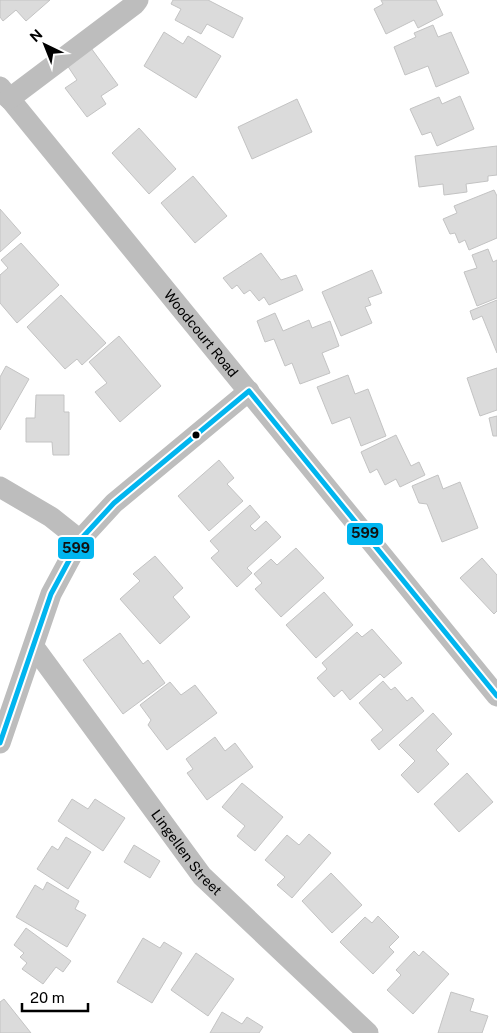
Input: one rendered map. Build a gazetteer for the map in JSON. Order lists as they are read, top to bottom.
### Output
{
  "streets": {
    "street": ["Woodcourt Road", "Lingellen Street"]
  },
  "lines": ["transit line 599"],
  "scale_bar": "20 m",
  "north": "top left"
}
